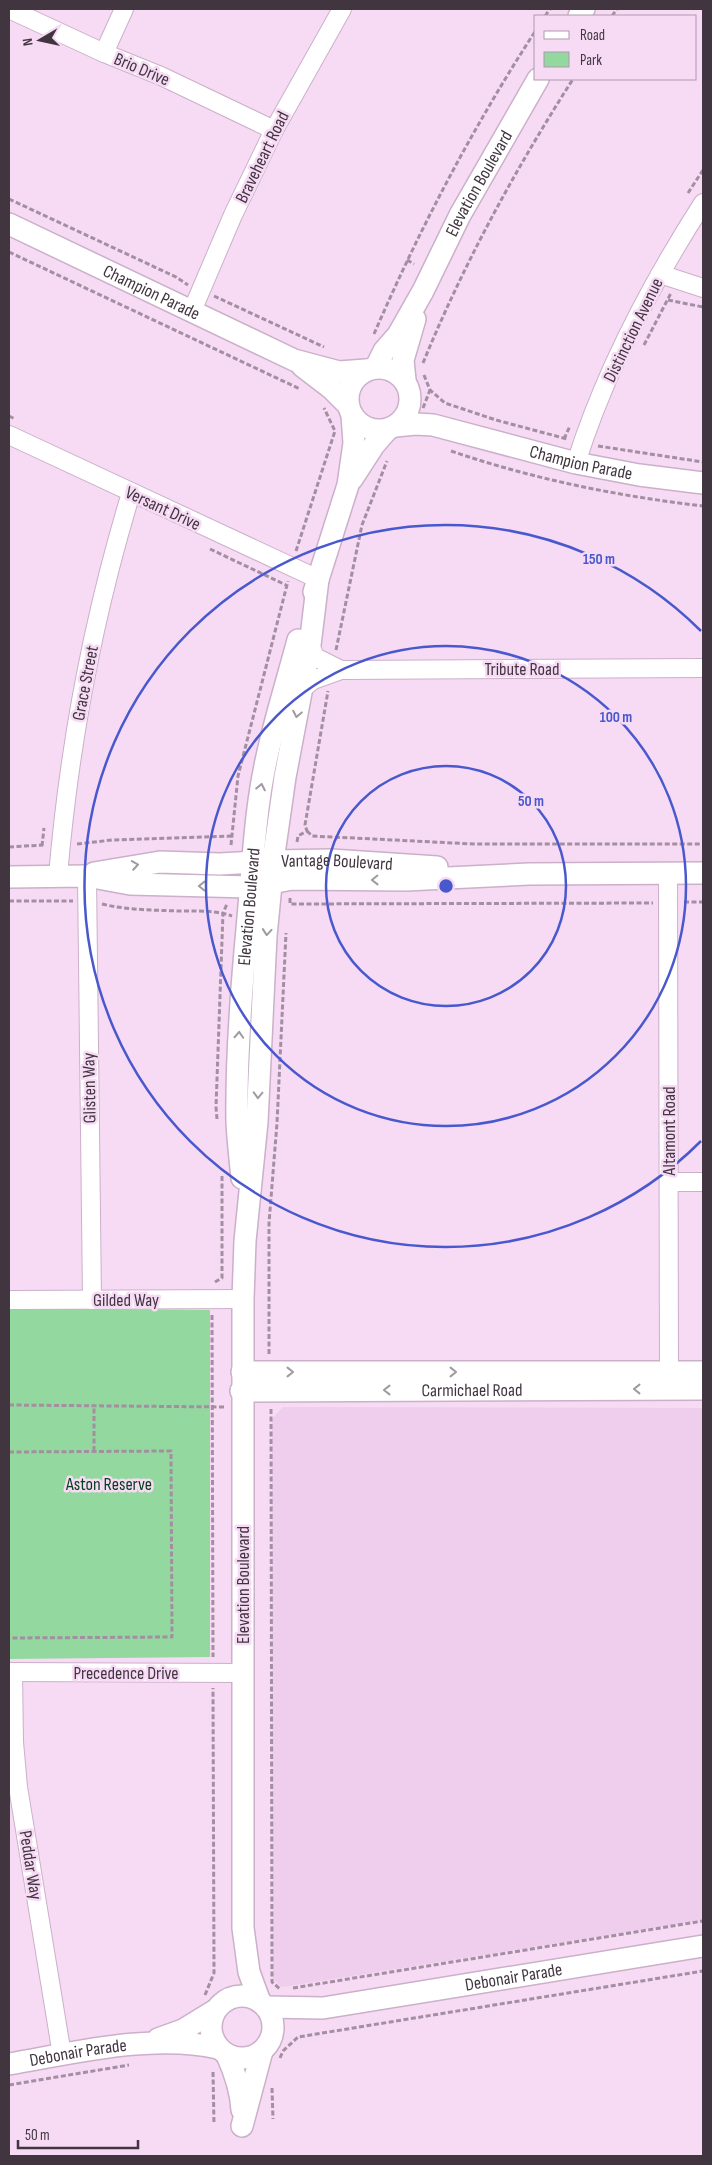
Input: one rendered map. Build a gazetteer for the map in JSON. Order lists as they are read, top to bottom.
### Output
{
  "streets": {
    "street": [
      "Brio Drive",
      "Braveheart Road",
      "Elevation Boulevard",
      "Champion Parade",
      "Distinction Avenue",
      "Versant Drive",
      "Tribute Road",
      "Grace Street",
      "Vantage Boulevard",
      "Glisten Way",
      "Altamont Road",
      "Gilded Way",
      "Carmichael Road",
      "Precedence Drive",
      "Peddar Way",
      "Debonair Parade"
    ]
  },
  "crossings": [
    ["Brio Drive", "Braveheart Road"],
    ["Braveheart Road", "Champion Parade"],
    ["Elevation Boulevard", "Champion Parade"],
    ["Elevation Boulevard", "Versant Drive"],
    ["Elevation Boulevard", "Vantage Boulevard"],
    ["Elevation Boulevard", "Gilded Way"],
    ["Elevation Boulevard", "Carmichael Road"],
    ["Elevation Boulevard", "Precedence Drive"],
    ["Elevation Boulevard", "Debonair Parade"],
    ["Champion Parade", "Distinction Avenue"],
    ["Versant Drive", "Grace Street"],
    ["Grace Street", "Vantage Boulevard"],
    ["Vantage Boulevard", "Glisten Way"],
    ["Vantage Boulevard", "Altamont Road"],
    ["Glisten Way", "Gilded Way"],
    ["Altamont Road", "Carmichael Road"],
    ["Precedence Drive", "Peddar Way"],
    ["Peddar Way", "Debonair Parade"]
  ],
  "parks": ["Aston Reserve"],
  "legend": ["Road", "Park"],
  "scale_bar": "50 m",
  "north": "left",
  "rings": ["150 m", "100 m", "50 m"]
}
